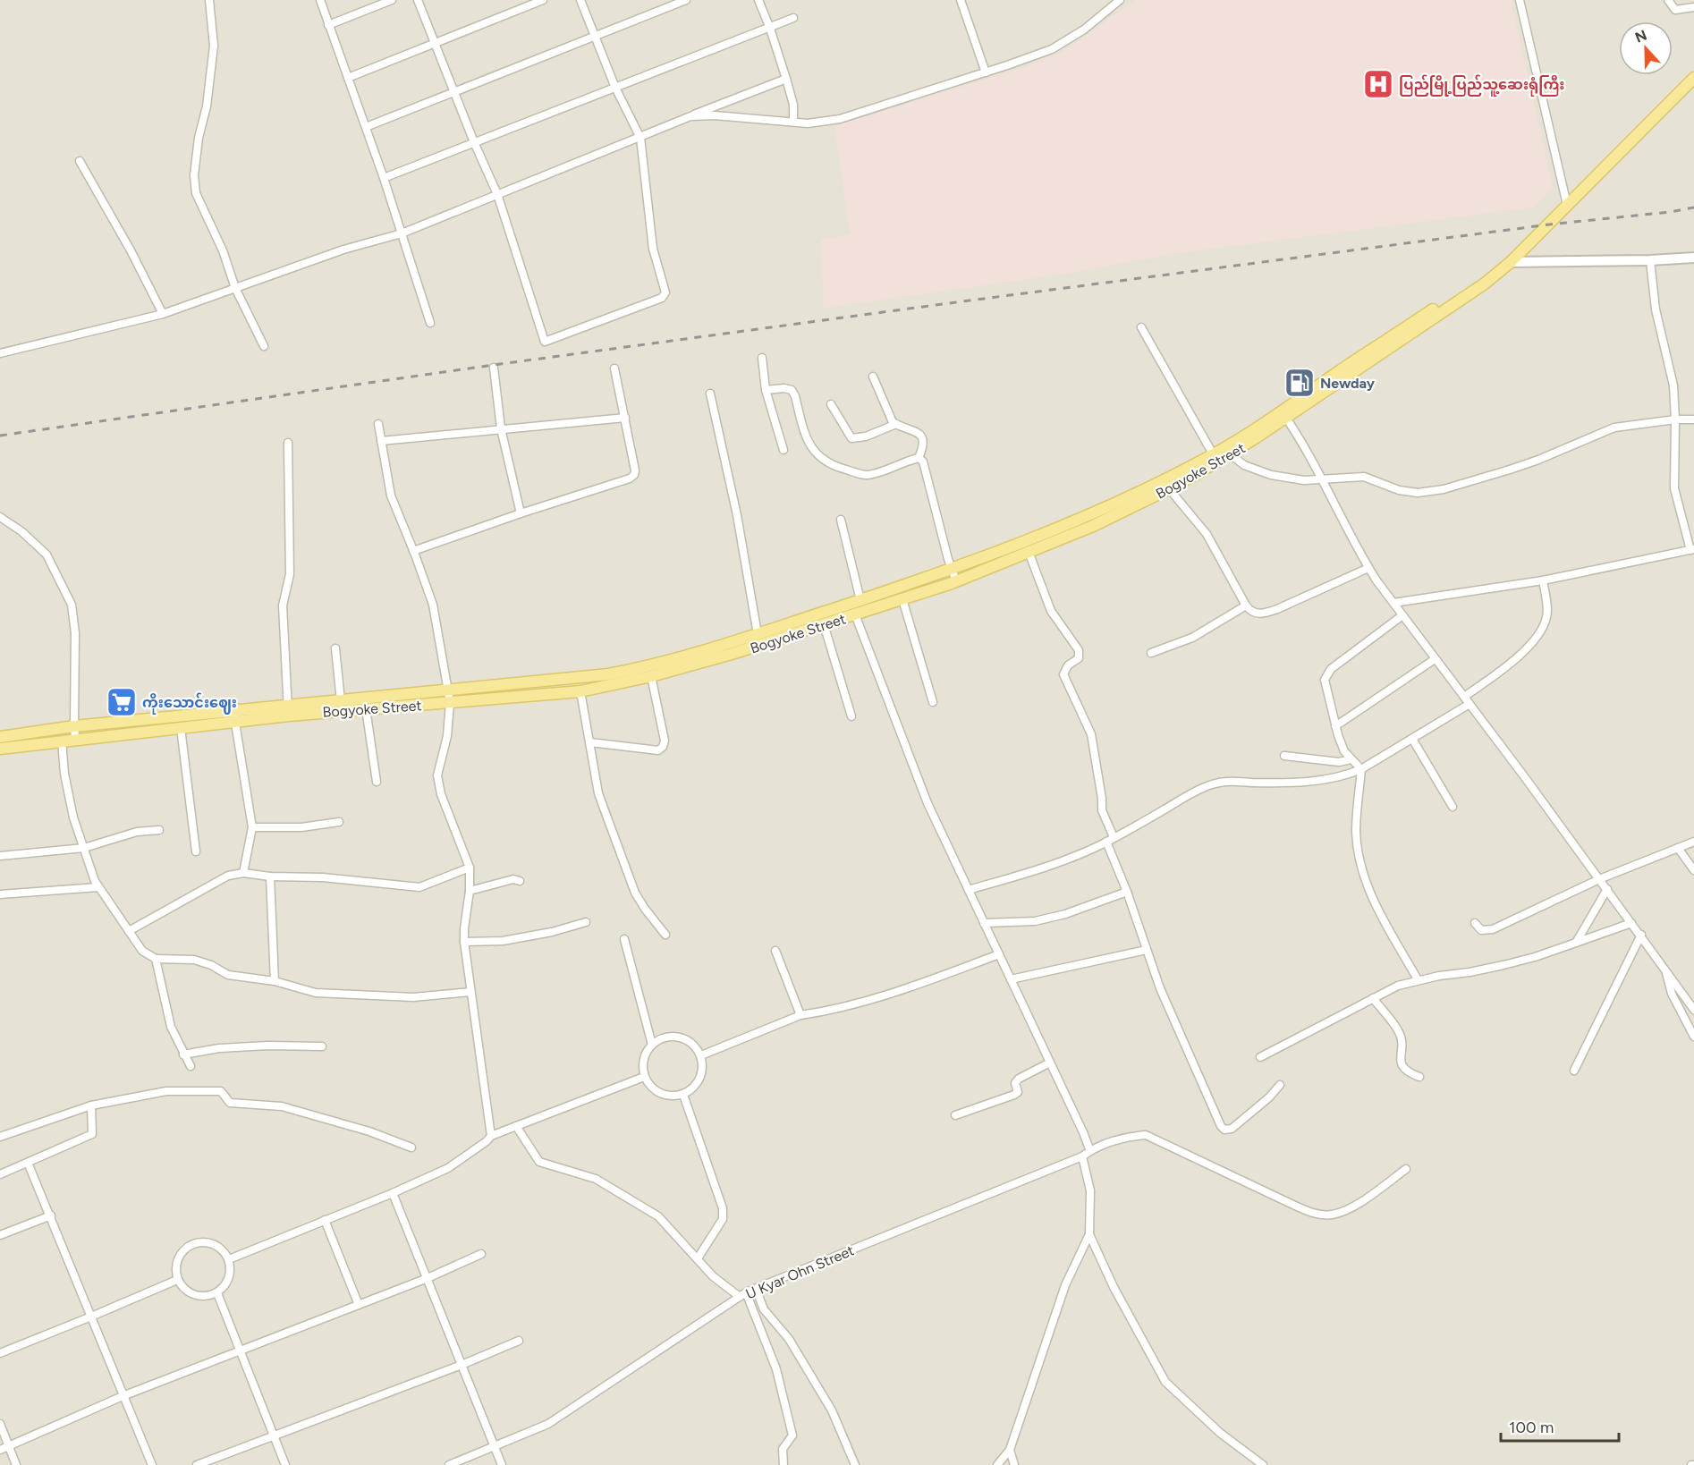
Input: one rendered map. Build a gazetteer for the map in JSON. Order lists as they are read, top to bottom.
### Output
{
  "streets": {
    "main road": ["Bogyoke Street"],
    "street": ["U Kyar Ohn Street"]
  },
  "places": {
    "hospital": ["ပြည်မြို့ပြည်သူ့ဆေးရုံကြီး"],
    "fuel station": ["Newday"],
    "supermarket": ["ကိုးသောင်းဈေး"]
  },
  "scale_bar": "100 m",
  "north": "top"
}
